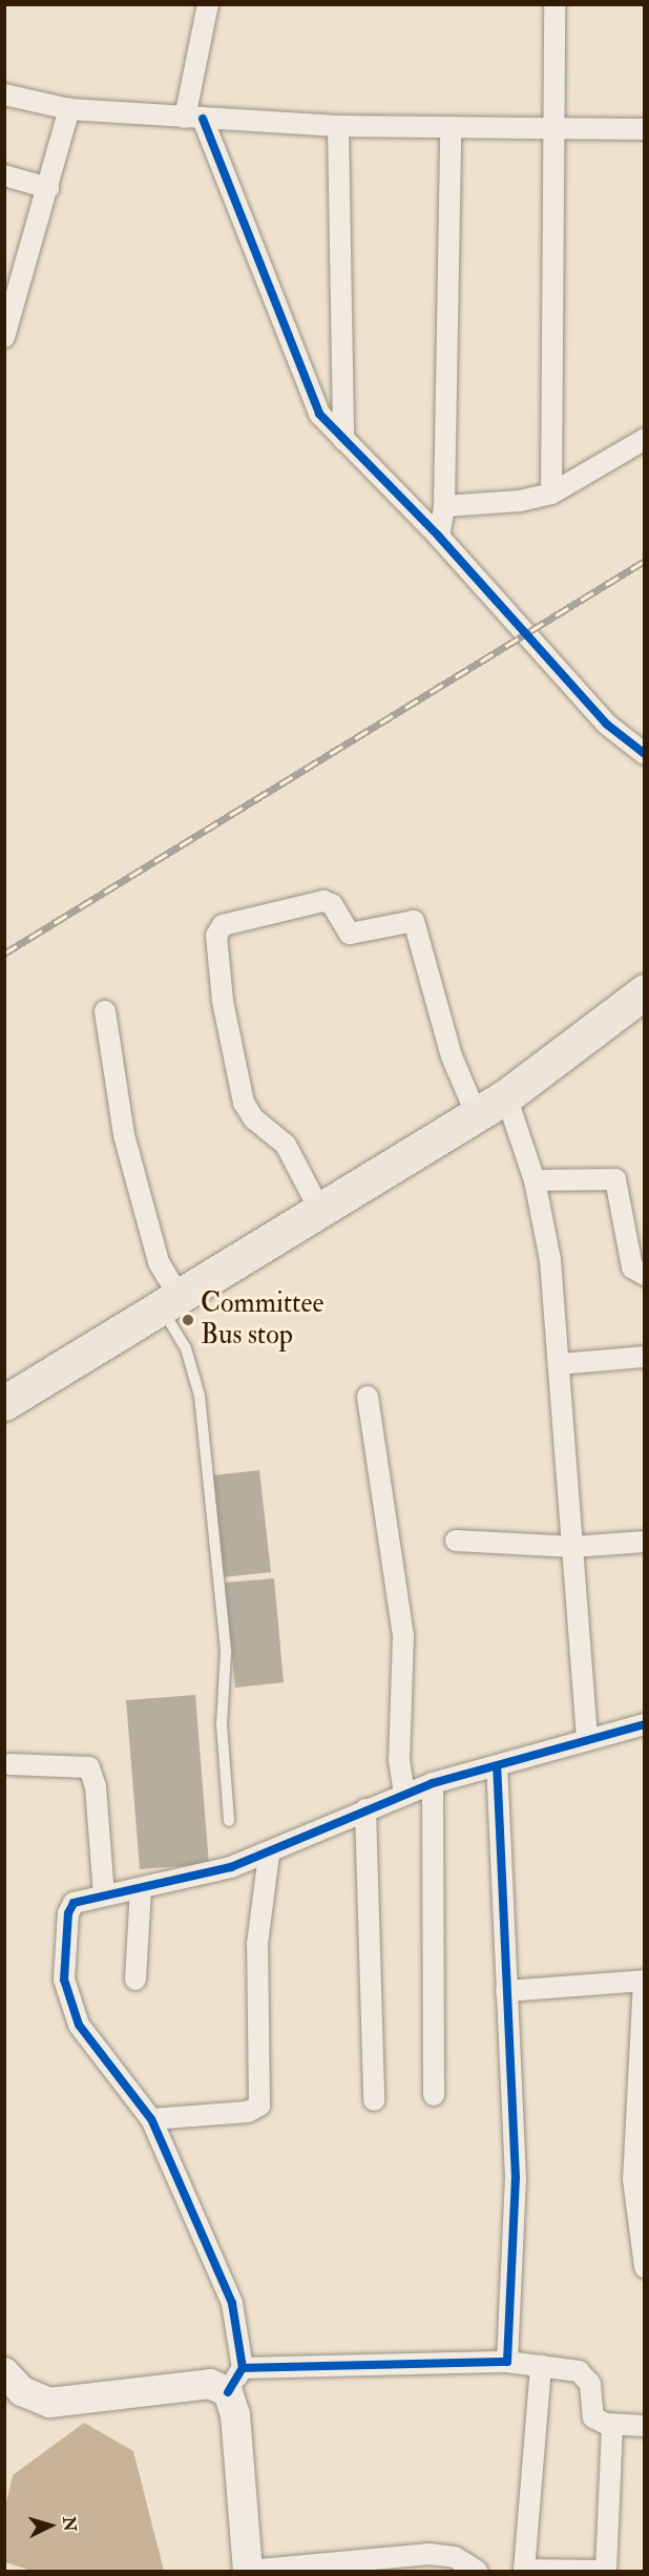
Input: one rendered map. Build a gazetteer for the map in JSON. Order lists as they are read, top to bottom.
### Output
{
  "places": ["Committee Bus stop"],
  "north": "right"
}
